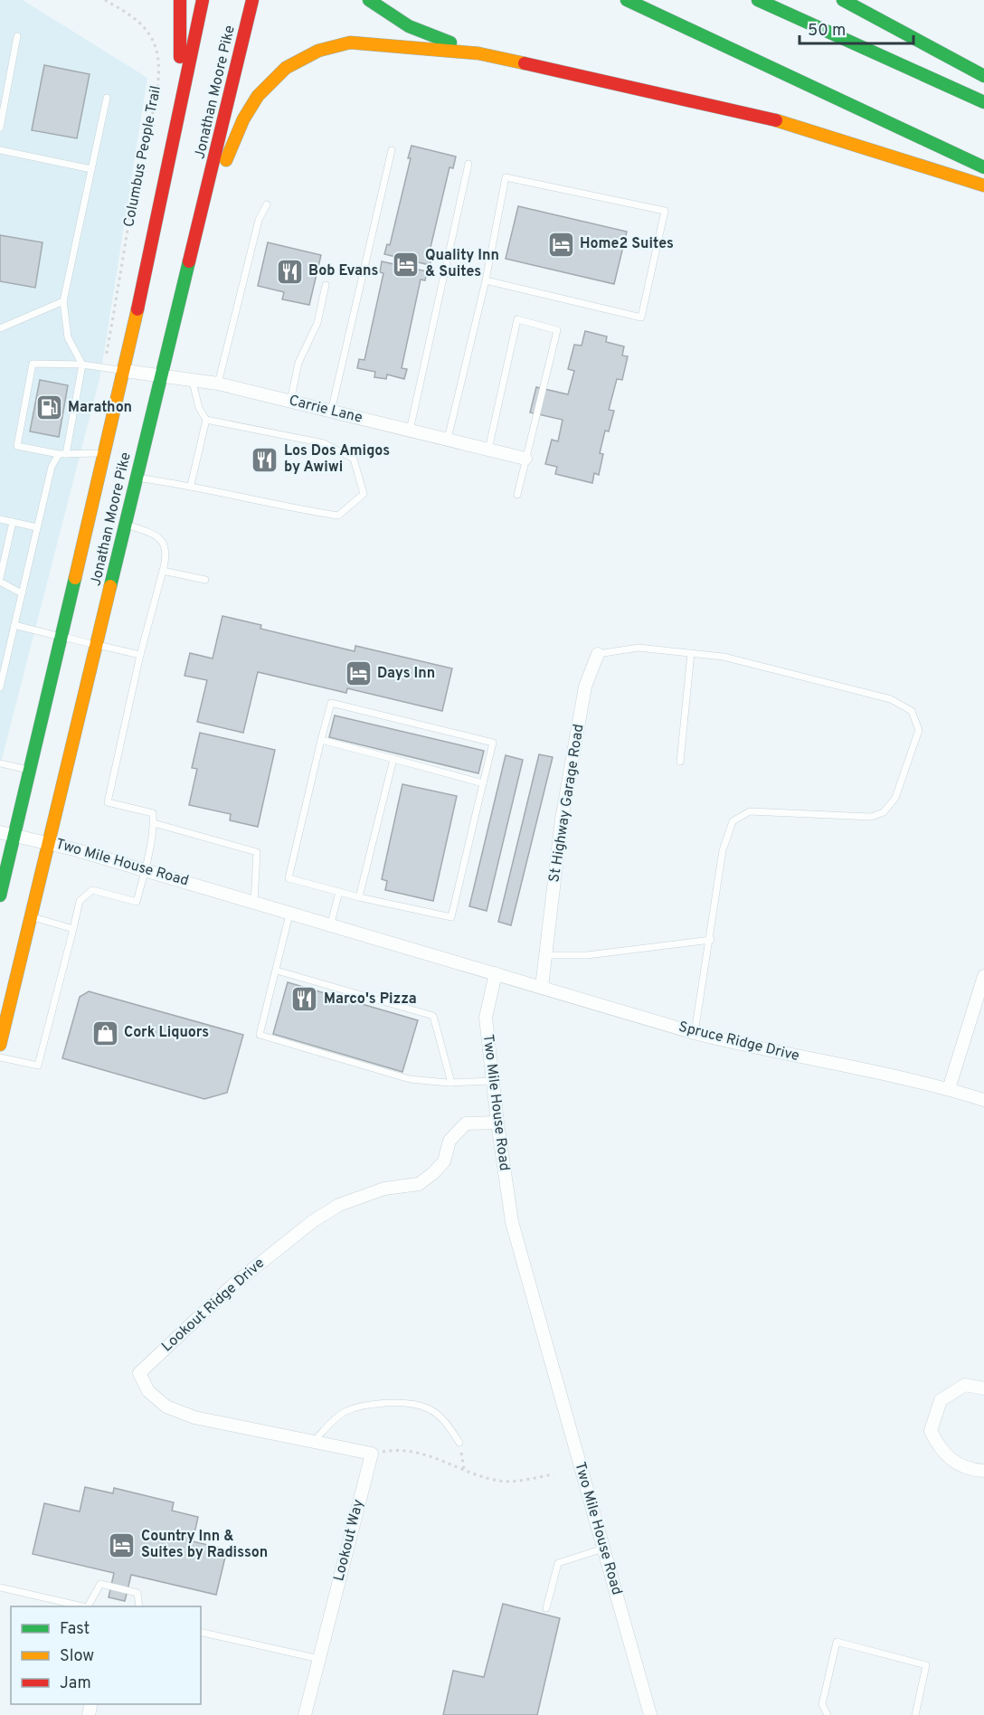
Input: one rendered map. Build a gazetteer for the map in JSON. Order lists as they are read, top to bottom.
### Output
{
  "streets": {
    "highway": ["Jonathan Moore Pike"],
    "street": [
      "Carrie Lane",
      "St Highway Garage Road",
      "Two Mile House Road",
      "Spruce Ridge Drive",
      "Lookout Ridge Drive",
      "Lookout Way"
    ],
    "path": ["Columbus People Trail"]
  },
  "crossings": [
    ["Jonathan Moore Pike", "Carrie Lane"],
    ["Jonathan Moore Pike", "Two Mile House Road"],
    ["St Highway Garage Road", "Spruce Ridge Drive"],
    ["Two Mile House Road", "Spruce Ridge Drive"],
    ["Two Mile House Road", "Lookout Ridge Drive"],
    ["Lookout Ridge Drive", "Lookout Way"]
  ],
  "places": {
    "hotel": [
      "Home2 Suites",
      "Quality Inn & Suites",
      "Days Inn",
      "Country Inn & Suites by Radisson"
    ],
    "restaurant": ["Bob Evans", "Los Dos Amigos by Awiwi", "Marco's Pizza"],
    "fuel station": ["Marathon"],
    "shop": ["Cork Liquors"]
  },
  "legend": ["Fast", "Slow", "Jam"],
  "scale_bar": "50 m"
}
